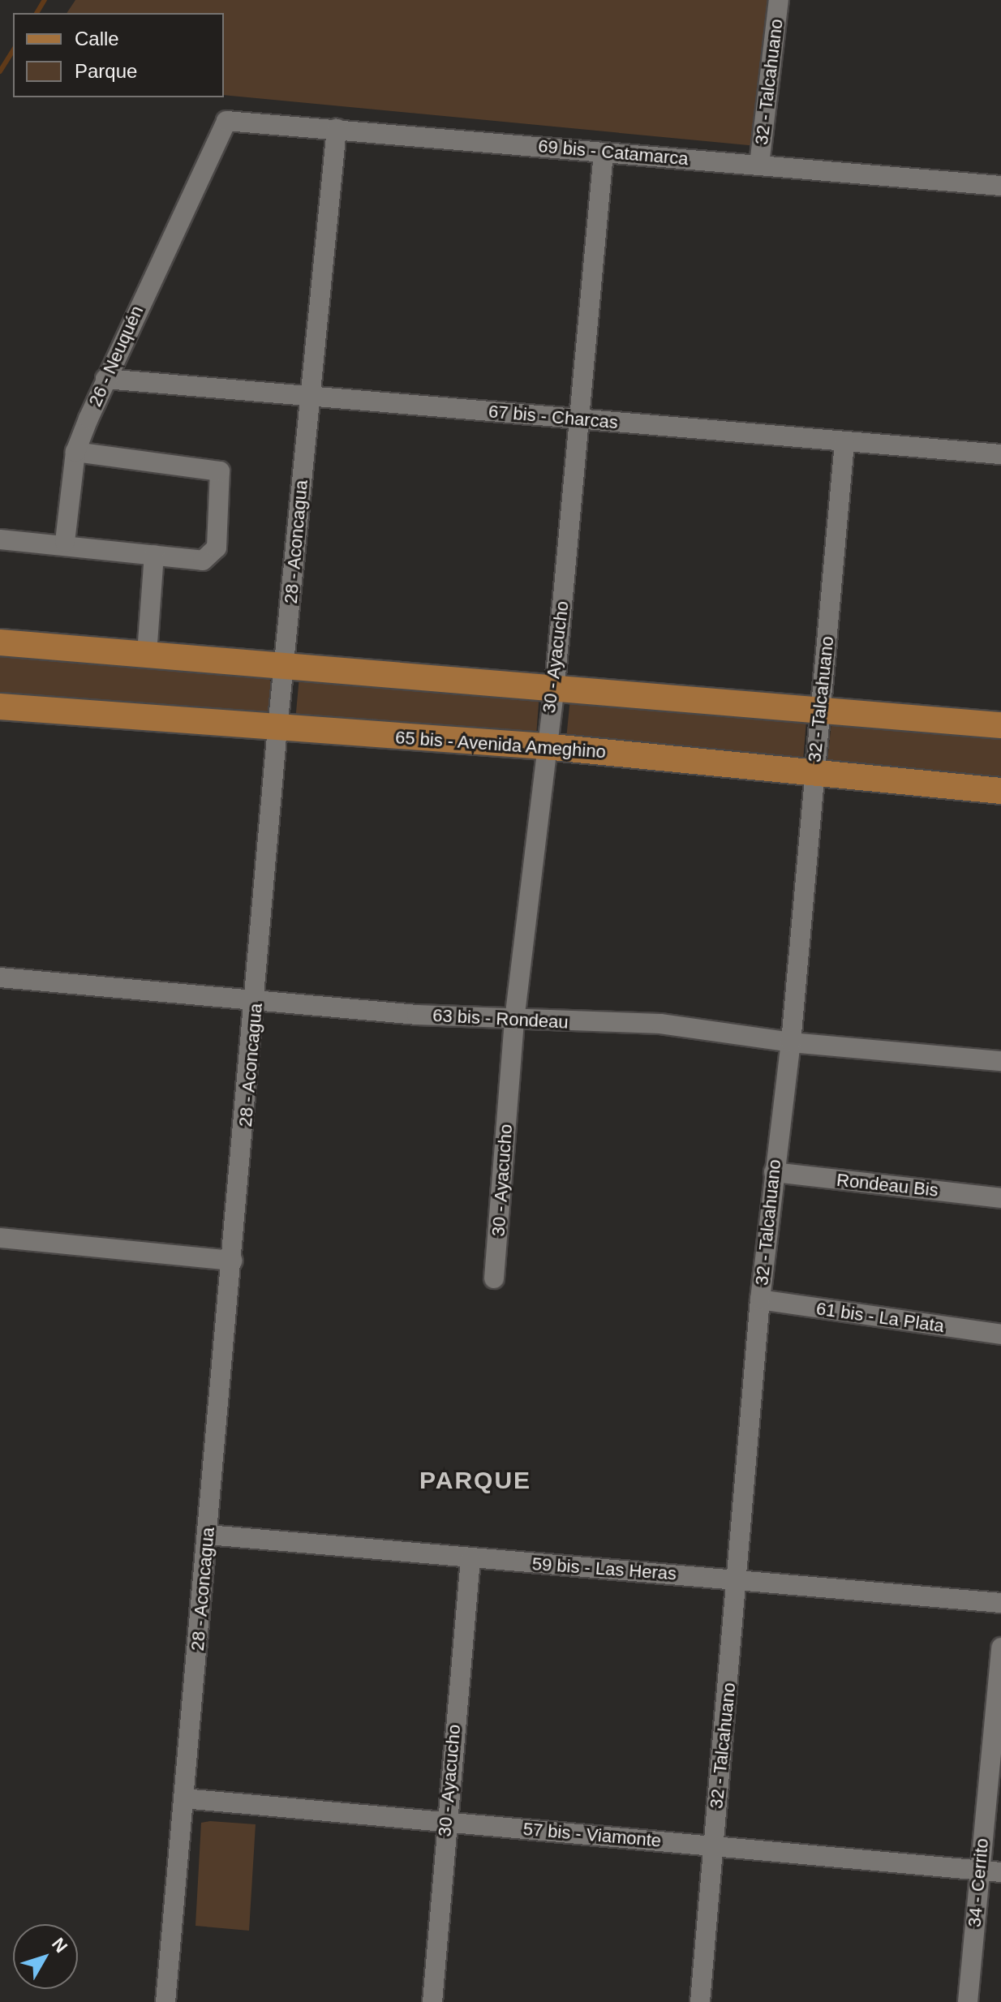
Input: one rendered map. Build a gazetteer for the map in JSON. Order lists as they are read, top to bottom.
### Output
{
  "streets": {
    "main road": ["65 bis - Avenida Ameghino"],
    "street": [
      "32 - Talcahuano",
      "69 bis - Catamarca",
      "26 - Neuquén",
      "67 bis - Charcas",
      "28 - Aconcagua",
      "30 - Ayacucho",
      "63 bis - Rondeau",
      "Rondeau Bis",
      "61 bis - La Plata",
      "59 bis - Las Heras",
      "57 bis - Viamonte",
      "34 - Cerrito"
    ]
  },
  "crossings": [
    ["32 - Talcahuano", "69 bis - Catamarca"],
    ["32 - Talcahuano", "67 bis - Charcas"],
    ["32 - Talcahuano", "65 bis - Avenida Ameghino"],
    ["32 - Talcahuano", "63 bis - Rondeau"],
    ["32 - Talcahuano", "Rondeau Bis"],
    ["32 - Talcahuano", "61 bis - La Plata"],
    ["32 - Talcahuano", "59 bis - Las Heras"],
    ["32 - Talcahuano", "57 bis - Viamonte"],
    ["69 bis - Catamarca", "26 - Neuquén"],
    ["69 bis - Catamarca", "28 - Aconcagua"],
    ["69 bis - Catamarca", "30 - Ayacucho"],
    ["26 - Neuquén", "67 bis - Charcas"],
    ["67 bis - Charcas", "28 - Aconcagua"],
    ["67 bis - Charcas", "30 - Ayacucho"],
    ["28 - Aconcagua", "65 bis - Avenida Ameghino"],
    ["28 - Aconcagua", "63 bis - Rondeau"],
    ["28 - Aconcagua", "59 bis - Las Heras"],
    ["28 - Aconcagua", "57 bis - Viamonte"],
    ["30 - Ayacucho", "65 bis - Avenida Ameghino"],
    ["30 - Ayacucho", "63 bis - Rondeau"],
    ["30 - Ayacucho", "59 bis - Las Heras"],
    ["30 - Ayacucho", "57 bis - Viamonte"],
    ["57 bis - Viamonte", "34 - Cerrito"]
  ],
  "districts": ["PARQUE"],
  "legend": ["Calle", "Parque"],
  "north": "top right"
}
